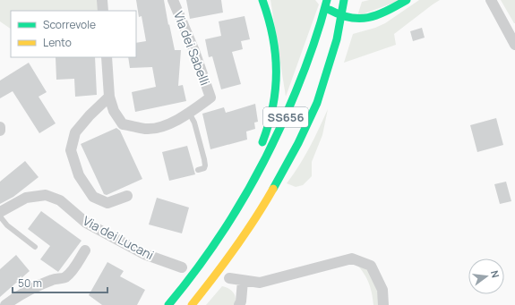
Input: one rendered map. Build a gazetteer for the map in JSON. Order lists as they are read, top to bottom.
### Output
{
  "streets": {
    "highway": ["SS656"],
    "street": ["Via dei Sabelli", "Via dei Lucani"]
  },
  "legend": ["Scorrevole", "Lento"],
  "scale_bar": "50 m",
  "north": "right"
}
